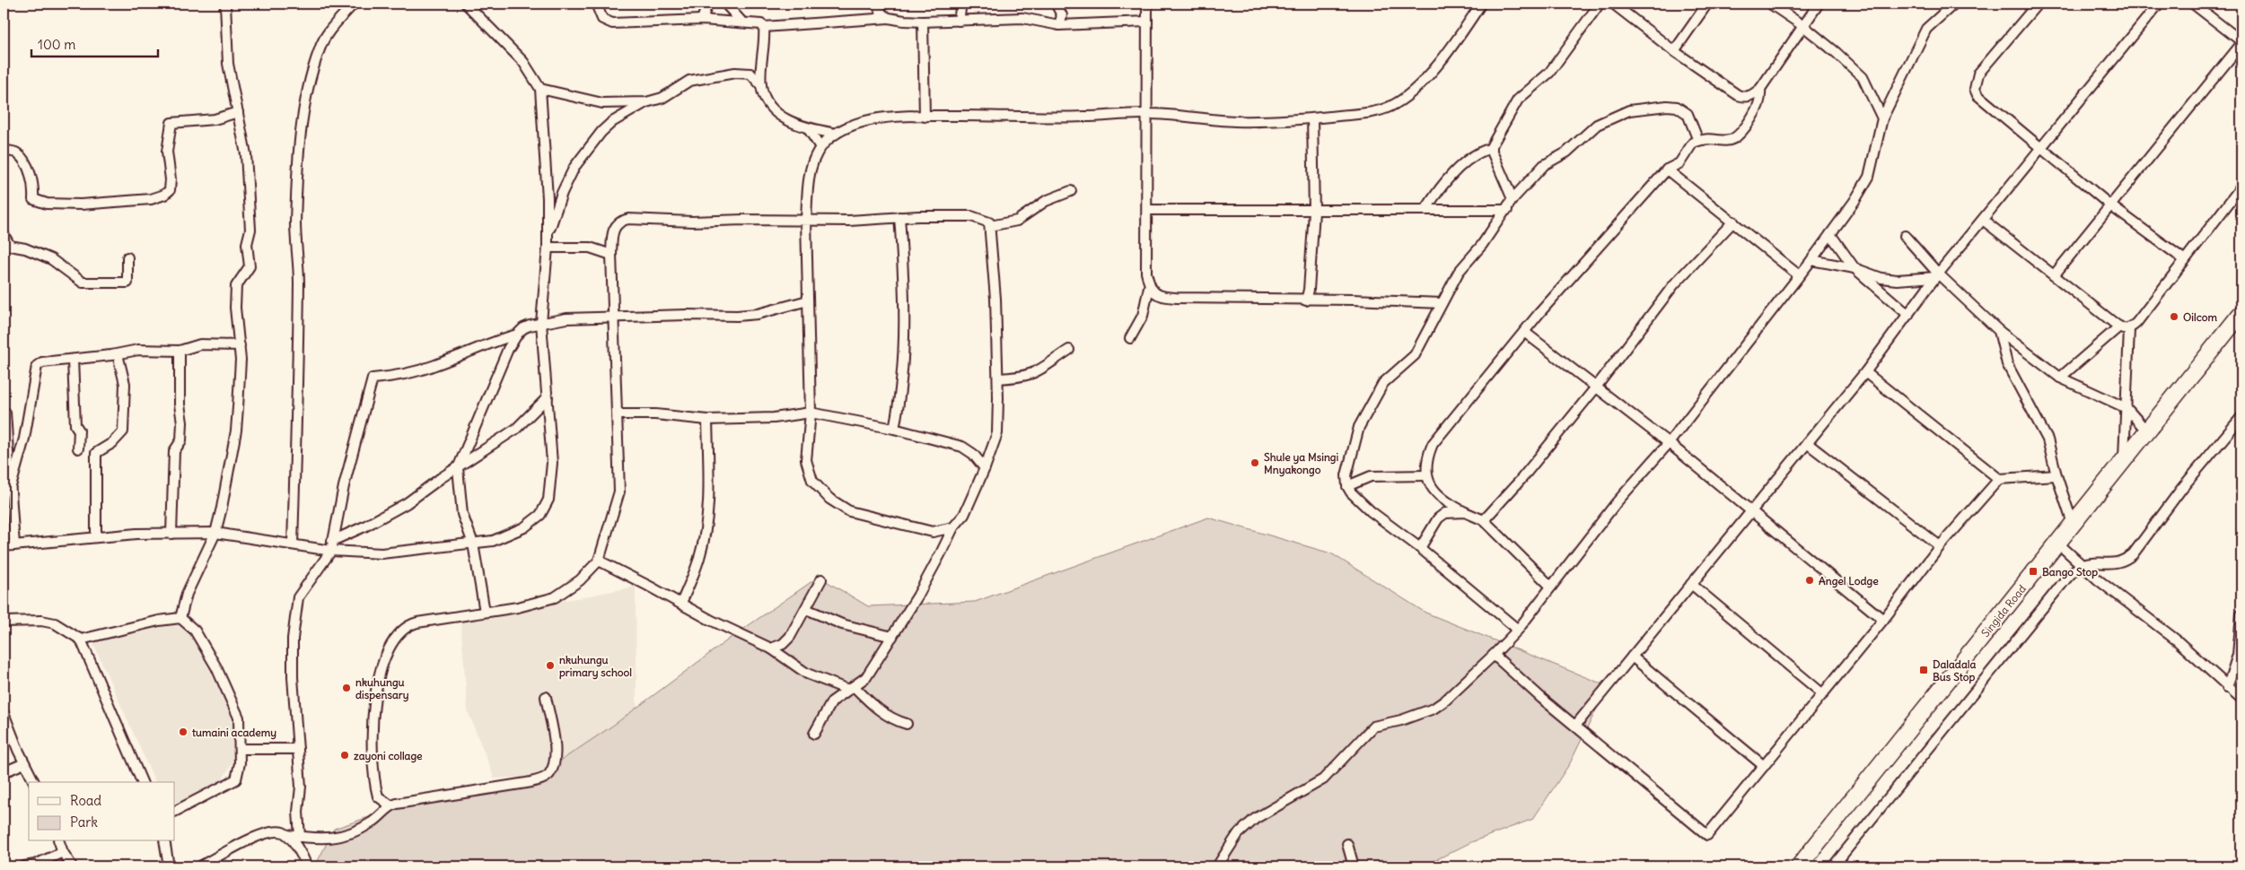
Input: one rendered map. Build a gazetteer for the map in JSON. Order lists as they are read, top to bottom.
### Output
{
  "streets": {
    "highway": ["Singida Road"]
  },
  "places": {
    "other": [
      "Oilcom",
      "Shule ya Msingi Mnyakongo",
      "Angel Lodge",
      "nkuhungu primary school",
      "nkuhungu dispensary",
      "tumaini academy",
      "zayoni collage"
    ],
    "transit": ["Bango Stop", "Daladala Bus Stop"]
  },
  "legend": ["Road", "Park"],
  "scale_bar": "100 m"
}
